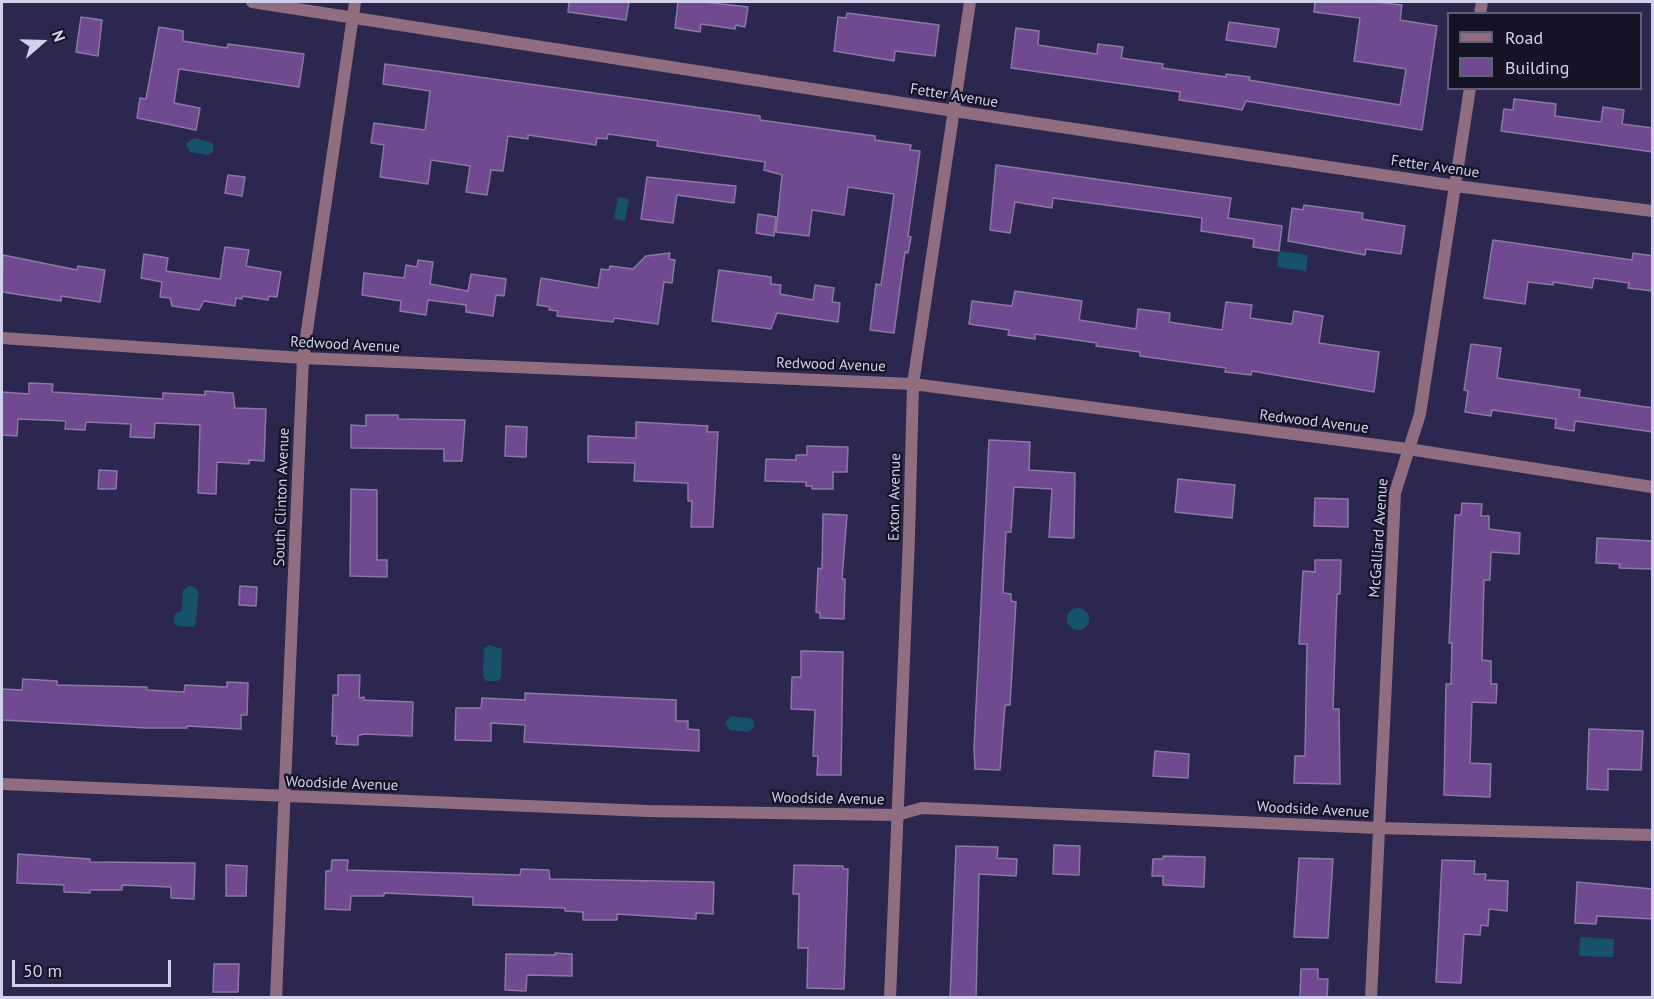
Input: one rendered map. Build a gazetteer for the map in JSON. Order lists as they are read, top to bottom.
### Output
{
  "streets": {
    "street": [
      "Fetter Avenue",
      "Redwood Avenue",
      "South Clinton Avenue",
      "Exton Avenue",
      "McGalliard Avenue",
      "Woodside Avenue"
    ]
  },
  "crossings": [
    ["Fetter Avenue", "South Clinton Avenue"],
    ["Fetter Avenue", "Exton Avenue"],
    ["Fetter Avenue", "McGalliard Avenue"],
    ["Redwood Avenue", "South Clinton Avenue"],
    ["Redwood Avenue", "Exton Avenue"],
    ["Redwood Avenue", "McGalliard Avenue"],
    ["South Clinton Avenue", "Woodside Avenue"],
    ["Exton Avenue", "Woodside Avenue"],
    ["McGalliard Avenue", "Woodside Avenue"]
  ],
  "legend": ["Road", "Building"],
  "scale_bar": "50 m",
  "north": "right"
}
